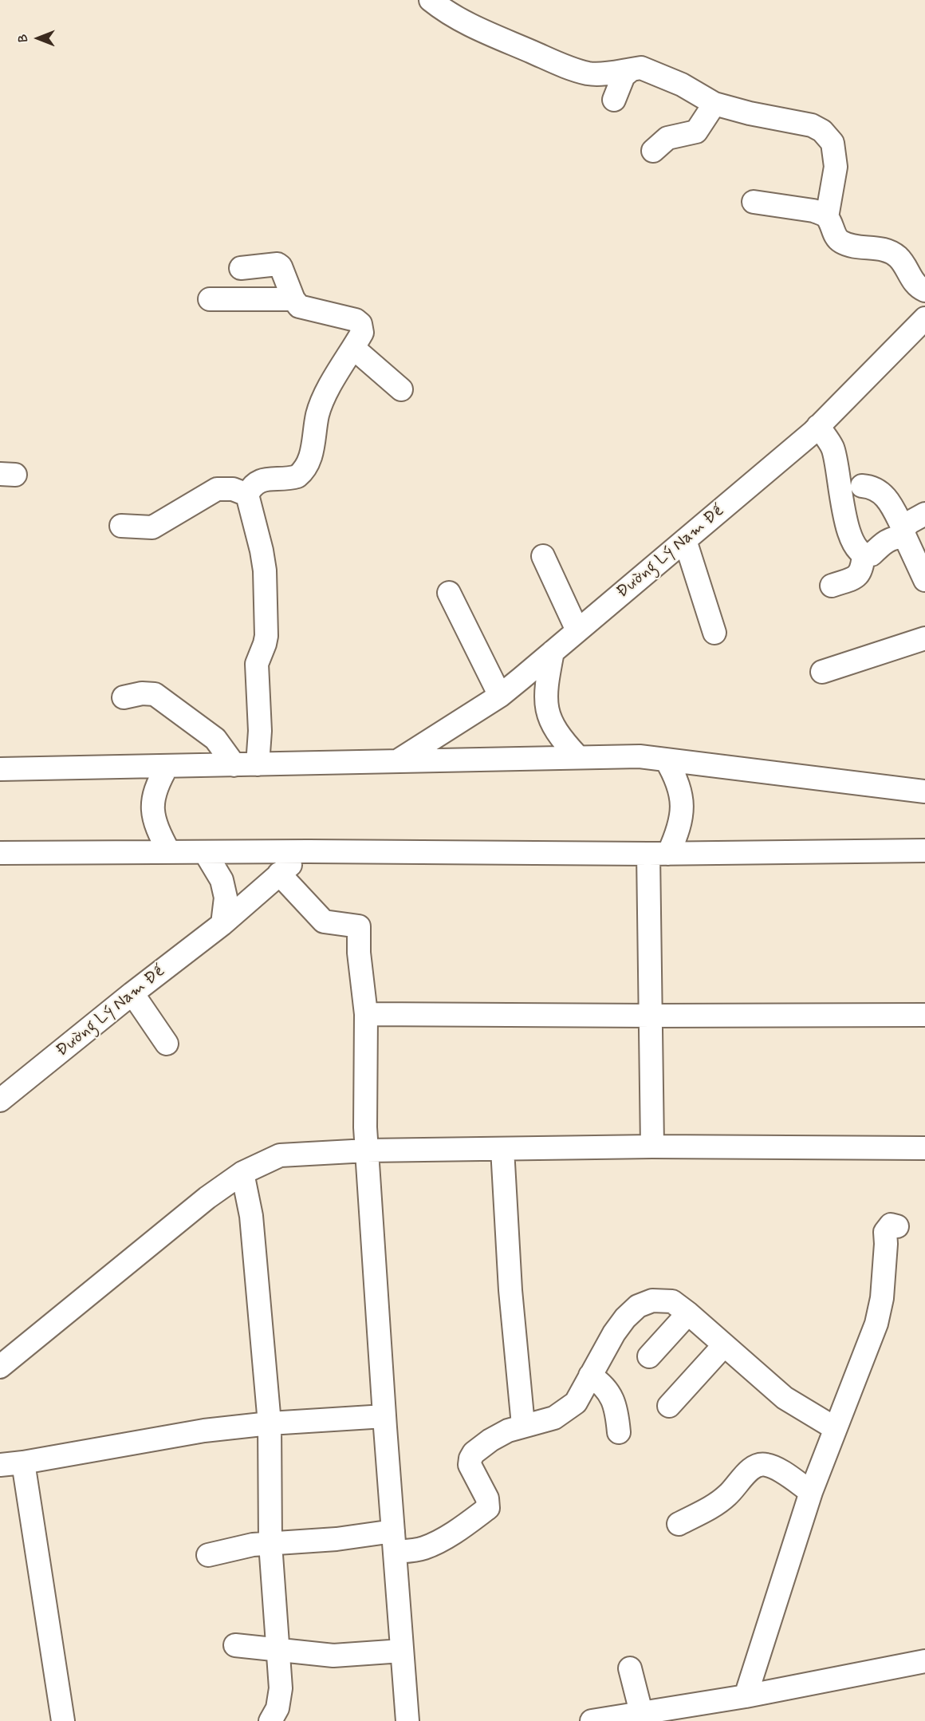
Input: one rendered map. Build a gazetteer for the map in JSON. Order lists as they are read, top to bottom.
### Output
{
  "streets": {
    "street": ["Đường Lý Nam Đế"]
  },
  "north": "left"
}
